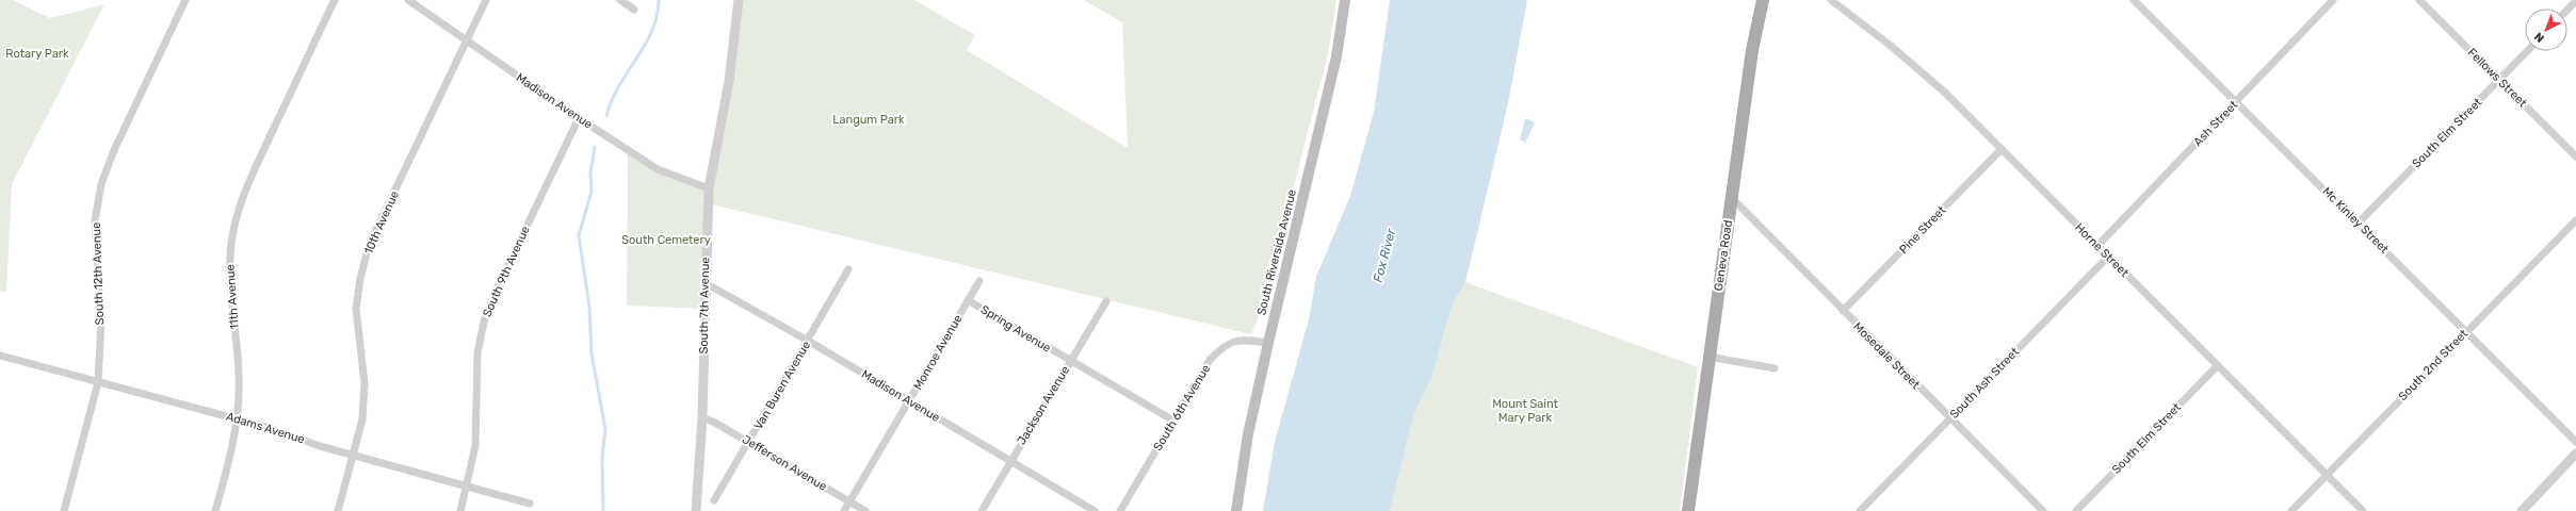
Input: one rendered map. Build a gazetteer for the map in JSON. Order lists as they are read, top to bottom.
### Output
{
  "streets": {
    "main road": ["South Riverside Avenue", "Geneva Road"],
    "street": [
      "Fellows Street",
      "Madison Avenue",
      "Ash Street",
      "South Elm Street",
      "Mc Kinley Street",
      "10th Avenue",
      "Pine Street",
      "Horne Street",
      "South 9th Avenue",
      "South 12th Avenue",
      "11th Avenue",
      "South 7th Avenue",
      "Spring Avenue",
      "Monroe Avenue",
      "Mosedale Street",
      "South 2nd Street",
      "South Ash Street",
      "Van Buren Avenue",
      "Jackson Avenue",
      "South 6th Avenue",
      "Adams Avenue",
      "Jefferson Avenue"
    ]
  },
  "crossings": [
    ["Fellows Street", "South Elm Street"],
    ["Madison Avenue", "10th Avenue"],
    ["Madison Avenue", "South 9th Avenue"],
    ["Madison Avenue", "South 7th Avenue"],
    ["Madison Avenue", "Monroe Avenue"],
    ["Madison Avenue", "Van Buren Avenue"],
    ["Madison Avenue", "Jackson Avenue"],
    ["Ash Street", "Mc Kinley Street"],
    ["Ash Street", "Horne Street"],
    ["South Elm Street", "Mc Kinley Street"],
    ["South Elm Street", "Horne Street"],
    ["Mc Kinley Street", "South 2nd Street"],
    ["10th Avenue", "Adams Avenue"],
    ["Pine Street", "Horne Street"],
    ["Pine Street", "Mosedale Street"],
    ["Horne Street", "South 2nd Street"],
    ["Horne Street", "South Ash Street"],
    ["South Riverside Avenue", "South 6th Avenue"],
    ["Geneva Road", "Mosedale Street"],
    ["South 9th Avenue", "Adams Avenue"],
    ["South 12th Avenue", "Adams Avenue"],
    ["11th Avenue", "Adams Avenue"],
    ["South 7th Avenue", "Jefferson Avenue"],
    ["Spring Avenue", "Monroe Avenue"],
    ["Spring Avenue", "Jackson Avenue"],
    ["Spring Avenue", "South 6th Avenue"],
    ["Monroe Avenue", "Jefferson Avenue"],
    ["Mosedale Street", "South Ash Street"],
    ["Van Buren Avenue", "Jefferson Avenue"]
  ],
  "water": ["Fox River"],
  "parks": [
    "Rotary Park",
    "Langum Park",
    "South Cemetery",
    "Mount Saint Mary Park"
  ],
  "north": "bottom left"
}
